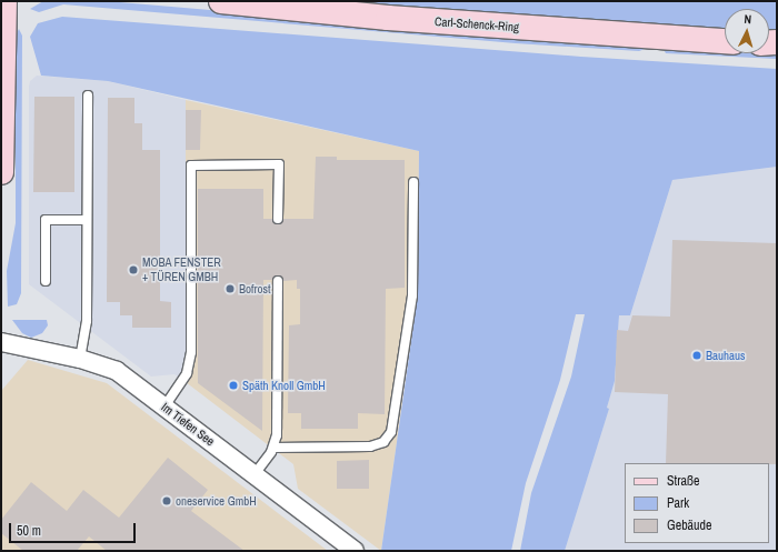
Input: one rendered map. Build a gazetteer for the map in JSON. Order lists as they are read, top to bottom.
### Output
{
  "streets": {
    "main road": ["Carl-Schenck-Ring"],
    "street": ["Im Tiefen See"]
  },
  "places": [
    "MOBA FENSTER + TÜREN GMBH",
    "Bofrost",
    "Bauhaus",
    "Späth Knoll GmbH",
    "oneservice GmbH"
  ],
  "legend": ["Straße", "Park", "Gebäude"],
  "scale_bar": "50 m",
  "north": "top"
}
